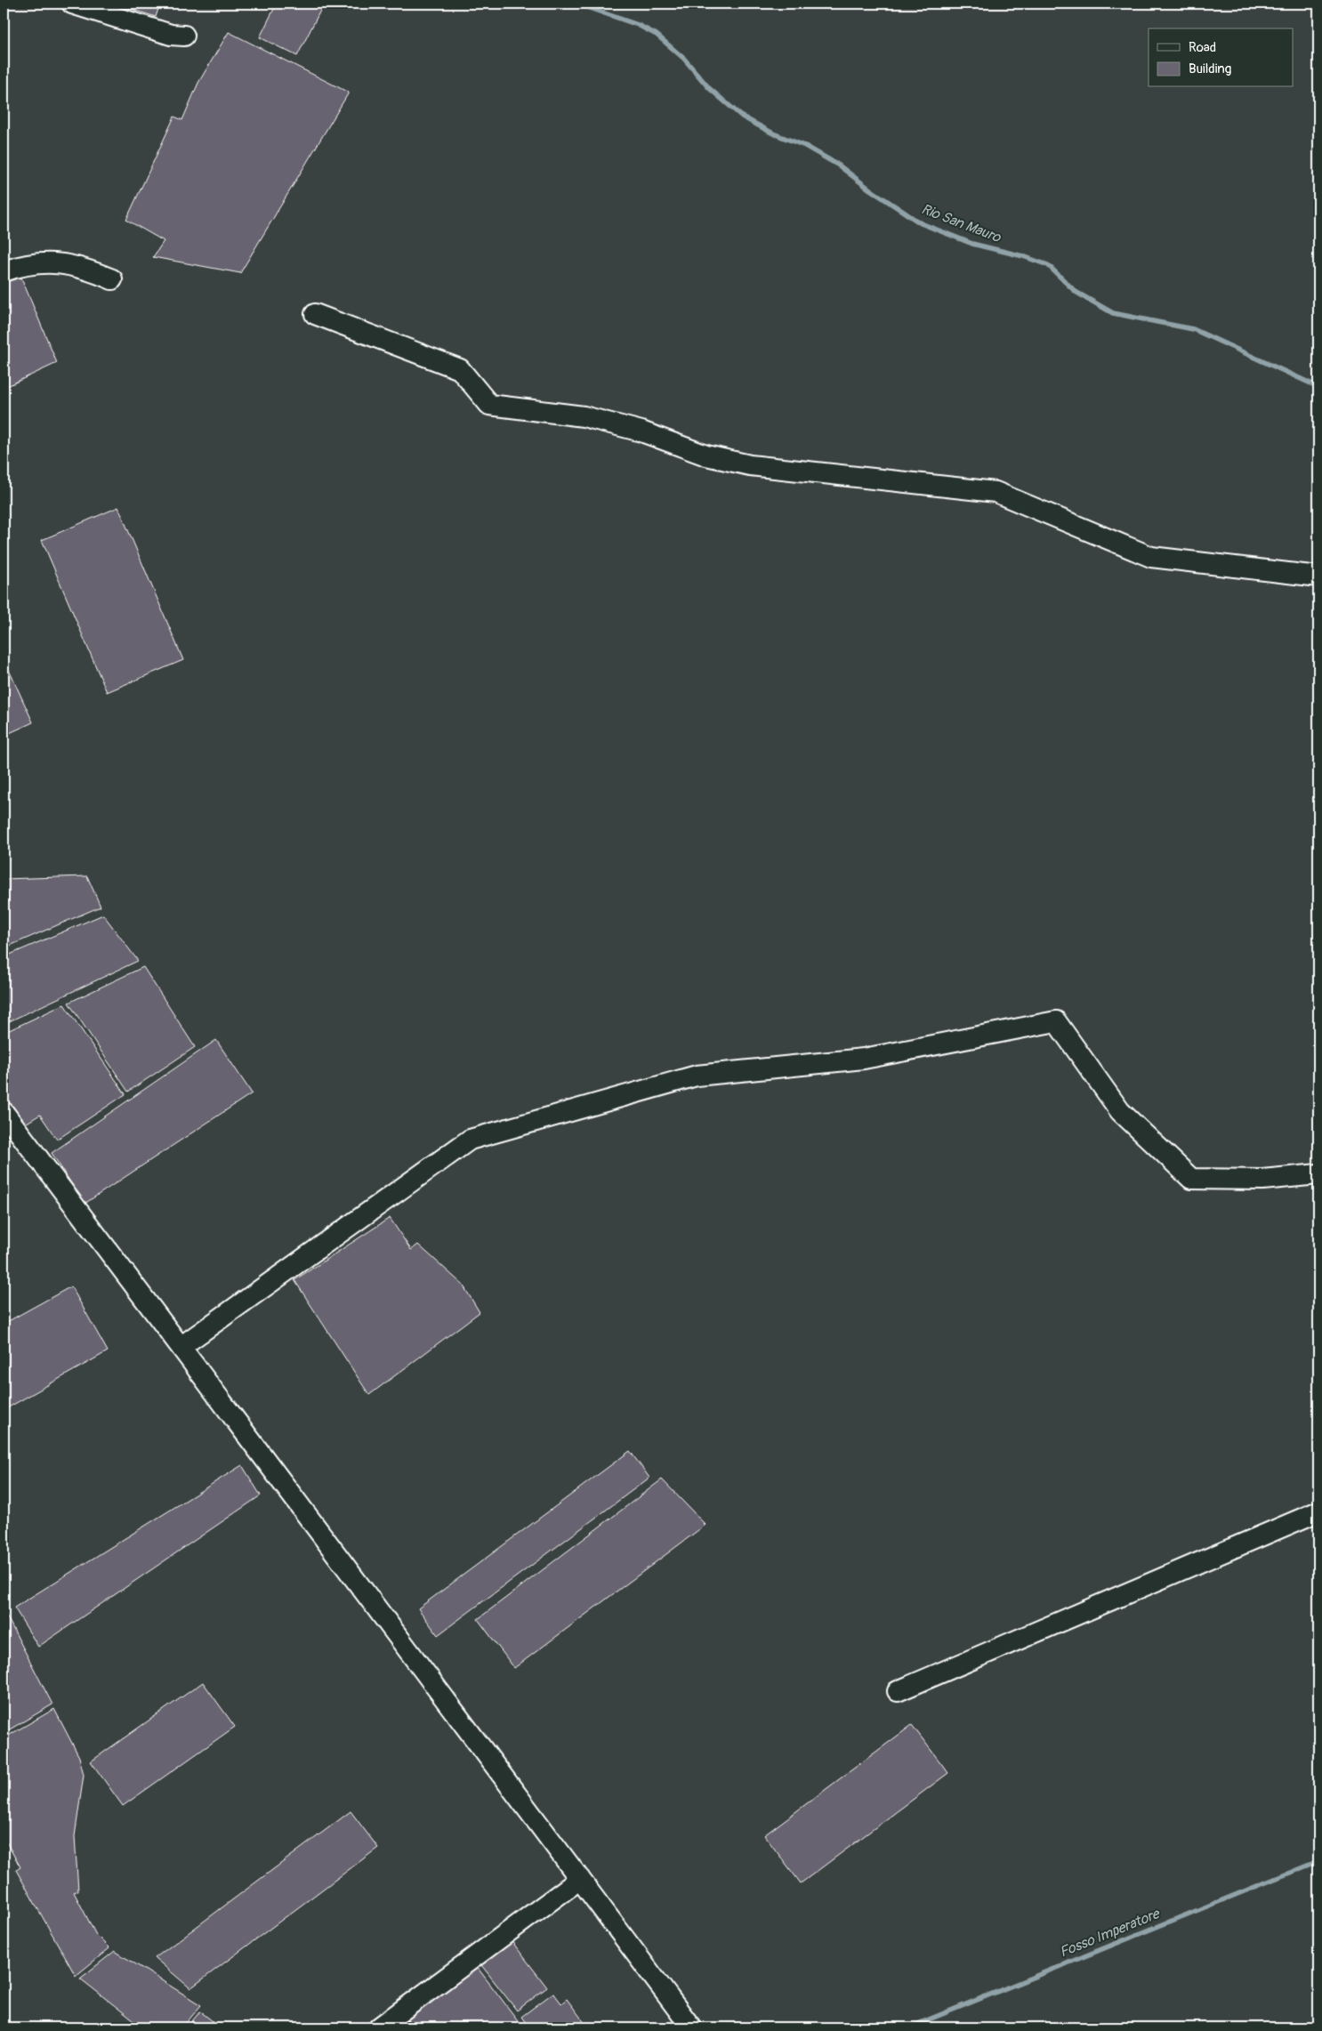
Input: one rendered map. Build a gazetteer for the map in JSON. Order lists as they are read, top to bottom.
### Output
{
  "water": ["Rio San Mauro", "Fosso Imperatore"],
  "legend": ["Road", "Building"]
}
